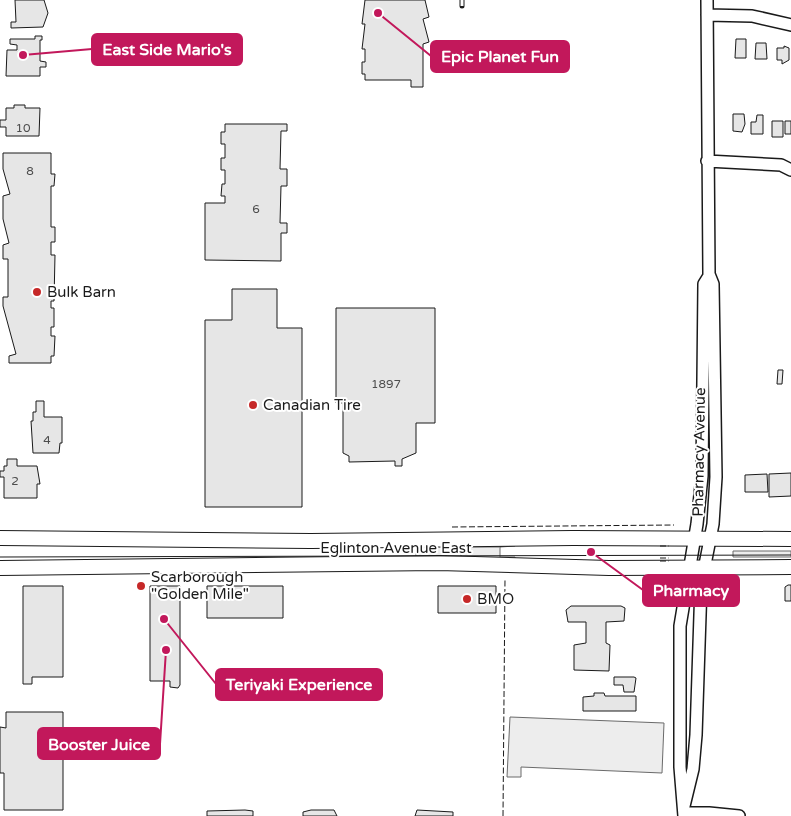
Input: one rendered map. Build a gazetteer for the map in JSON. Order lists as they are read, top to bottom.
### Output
{
  "streets": {
    "main road": ["Eglinton Avenue East"],
    "street": ["Pharmacy Avenue"]
  },
  "crossings": [
    ["Pharmacy Avenue", "Eglinton Avenue East"]
  ],
  "places": [
    "Epic Planet Fun",
    "East Side Mario's",
    "Bulk Barn",
    "Canadian Tire",
    "Pharmacy",
    "Scarborough \"Golden Mile\"",
    "BMO",
    "Teriyaki Experience",
    "Booster Juice"
  ],
  "house_numbers": [
    "10",
    "8",
    "6",
    "1897",
    "4",
    "2"
  ]
}
